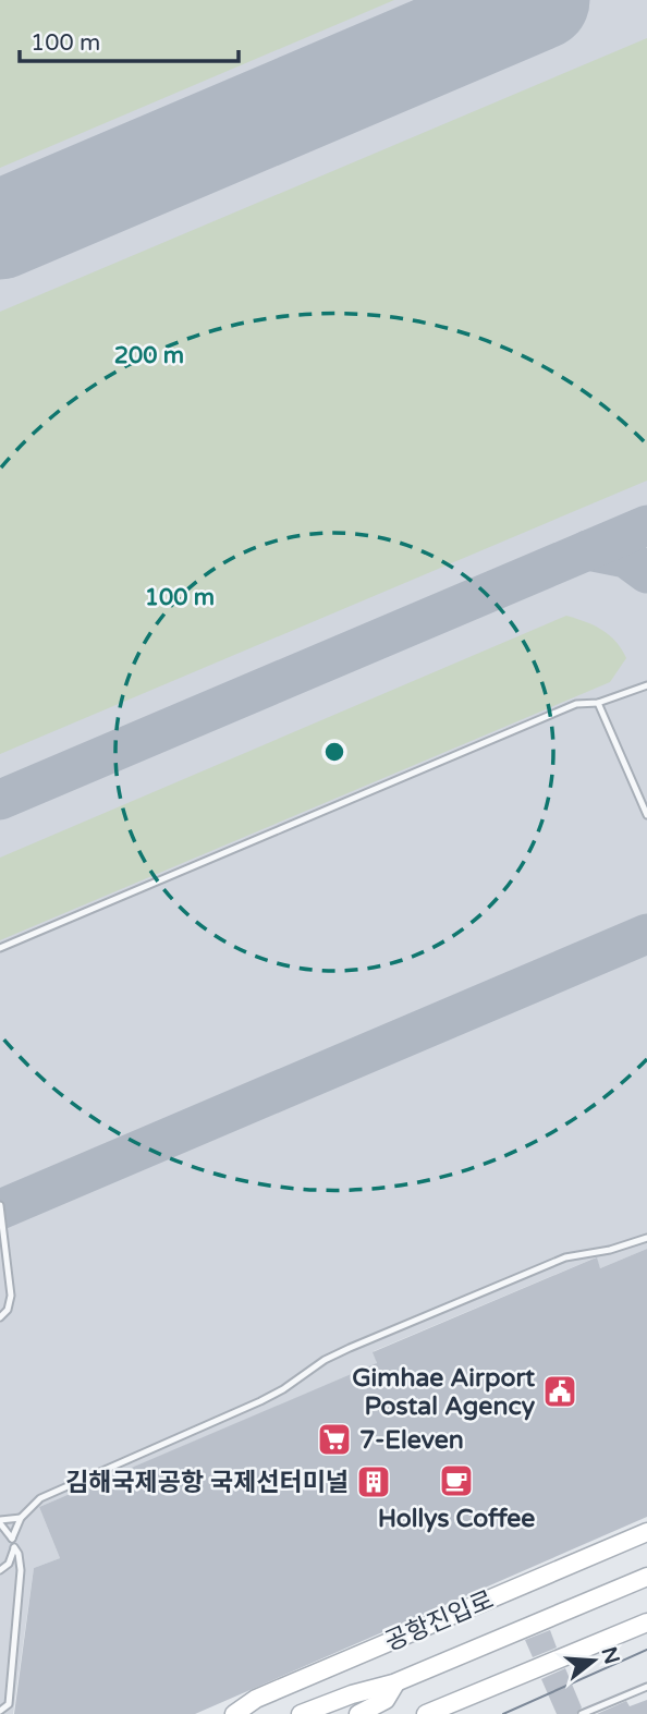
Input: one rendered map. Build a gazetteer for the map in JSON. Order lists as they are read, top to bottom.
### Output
{
  "streets": {
    "main road": ["공항진입로"]
  },
  "places": {
    "public building": ["Gimhae Airport Postal Agency"],
    "supermarket": ["7-Eleven"],
    "cafe": ["Hollys Coffee"],
    "building": ["김해국제공항 국제선터미널"]
  },
  "scale_bar": "100 m",
  "north": "right",
  "rings": ["200 m", "100 m"]
}
